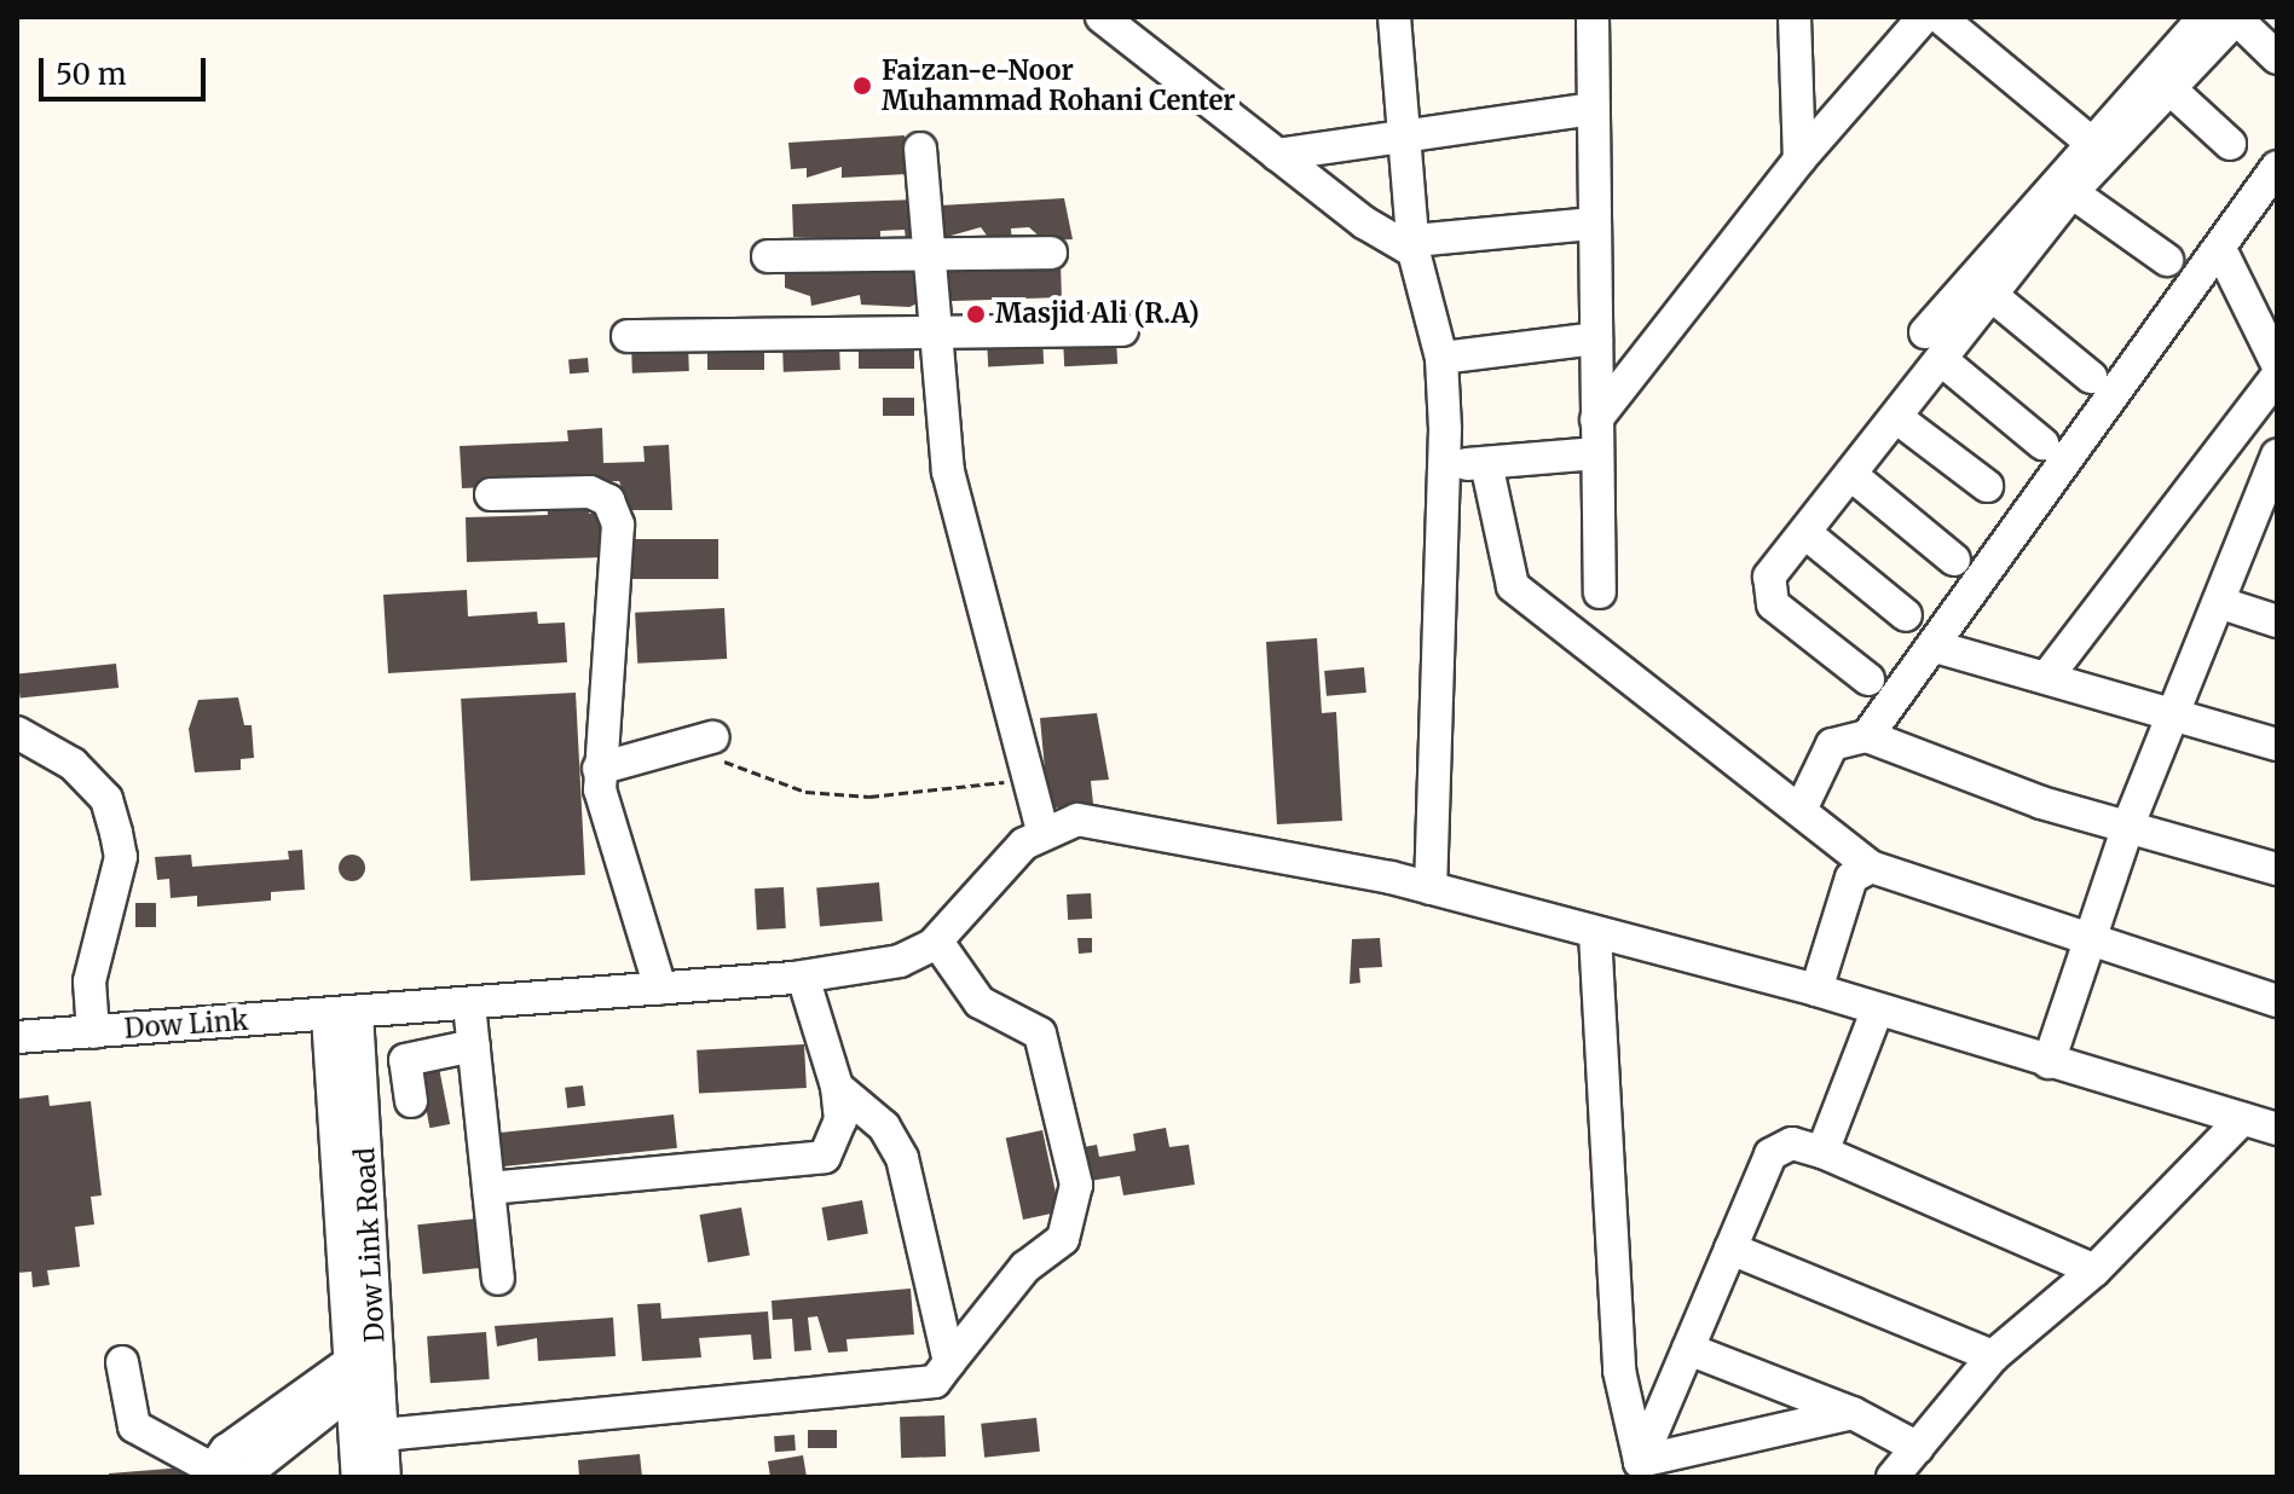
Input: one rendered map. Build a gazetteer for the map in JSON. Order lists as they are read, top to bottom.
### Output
{
  "streets": {
    "street": ["Dow Link", "Dow Link Road"]
  },
  "crossings": [
    ["Dow Link", "Dow Link Road"]
  ],
  "places": ["Faizan-e-Noor Muhammad Rohani Center", "Masjid Ali (R.A)"],
  "scale_bar": "50 m"
}
